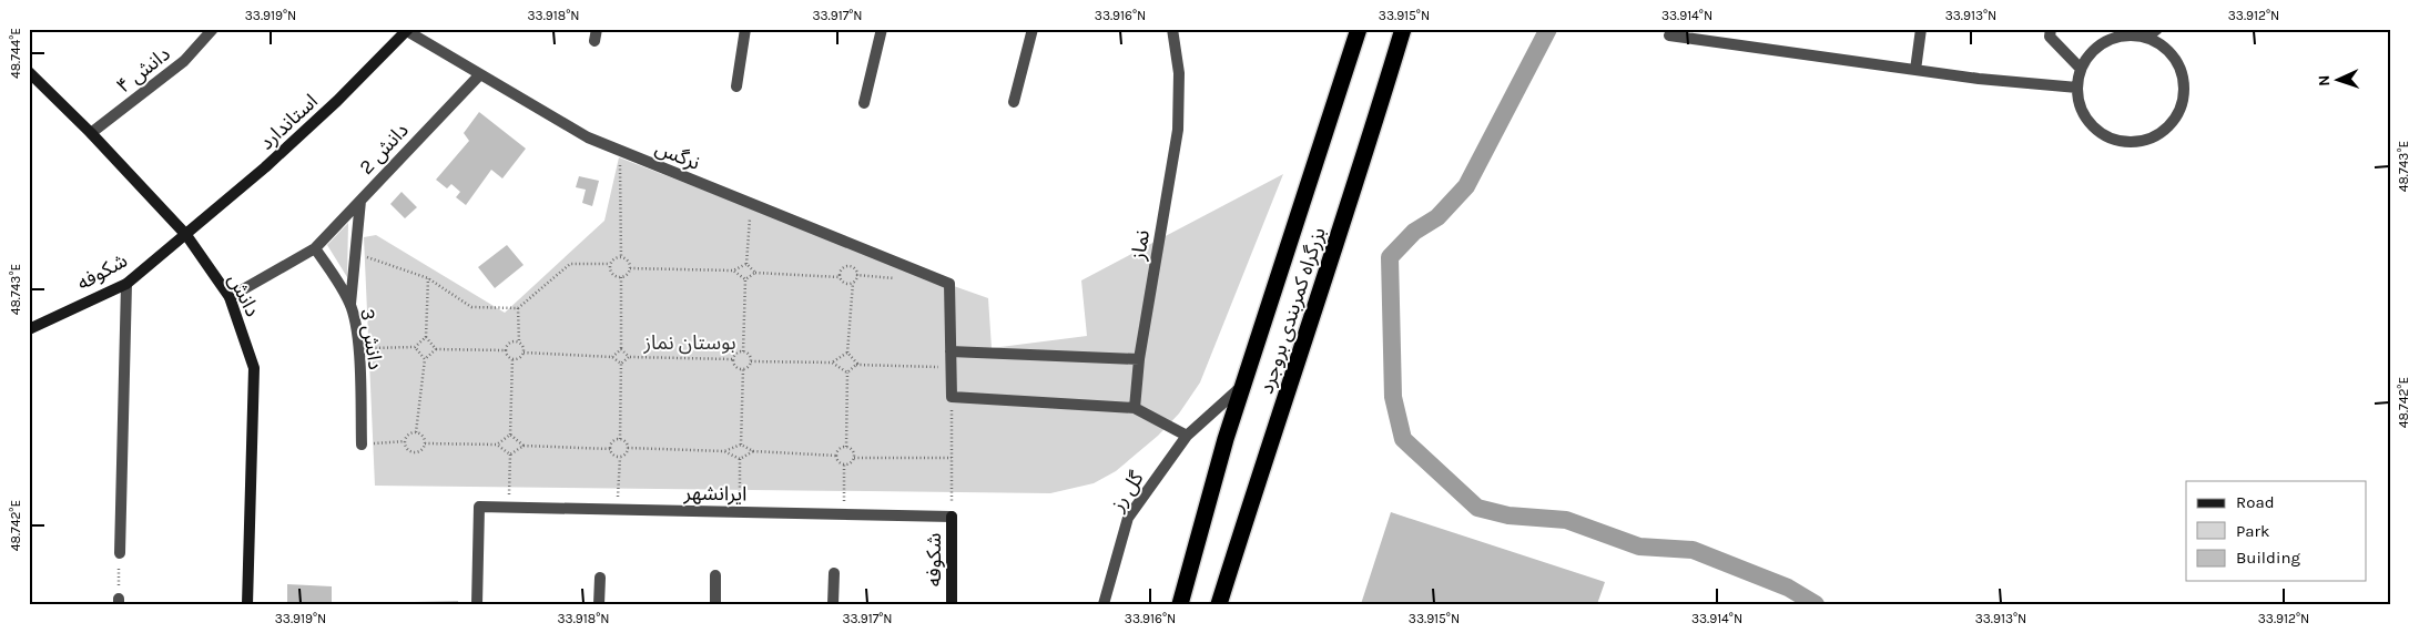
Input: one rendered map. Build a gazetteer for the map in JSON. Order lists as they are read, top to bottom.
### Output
{
  "streets": {
    "highway": ["بزرگراه کمربندی بروجرد"],
    "street": [
      "دانش ۴",
      "استاندارد",
      "دانش 2",
      "نرگس",
      "نماز",
      "شکوفه",
      "دانش",
      "دانش 3",
      "گل رز",
      "ایرانشهر"
    ]
  },
  "crossings": [
    ["دانش ۴", "دانش"],
    ["استاندارد", "نرگس"],
    ["استاندارد", "شکوفه"],
    ["استاندارد", "دانش"],
    ["دانش 2", "نرگس"],
    ["دانش 2", "دانش"],
    ["دانش 2", "دانش 3"],
    ["شکوفه", "دانش"],
    ["شکوفه", "ایرانشهر"],
    ["بزرگراه کمربندی بروجرد", "گل رز"]
  ],
  "parks": ["بوستان نماز"],
  "legend": ["Road", "Park", "Building"],
  "north": "left",
  "coordinates": [
    "33.919°N",
    "33.918°N",
    "33.917°N",
    "33.916°N",
    "33.915°N",
    "33.914°N",
    "33.913°N",
    "33.912°N",
    "48.744°E",
    "48.743°E",
    "48.742°E"
  ]
}
